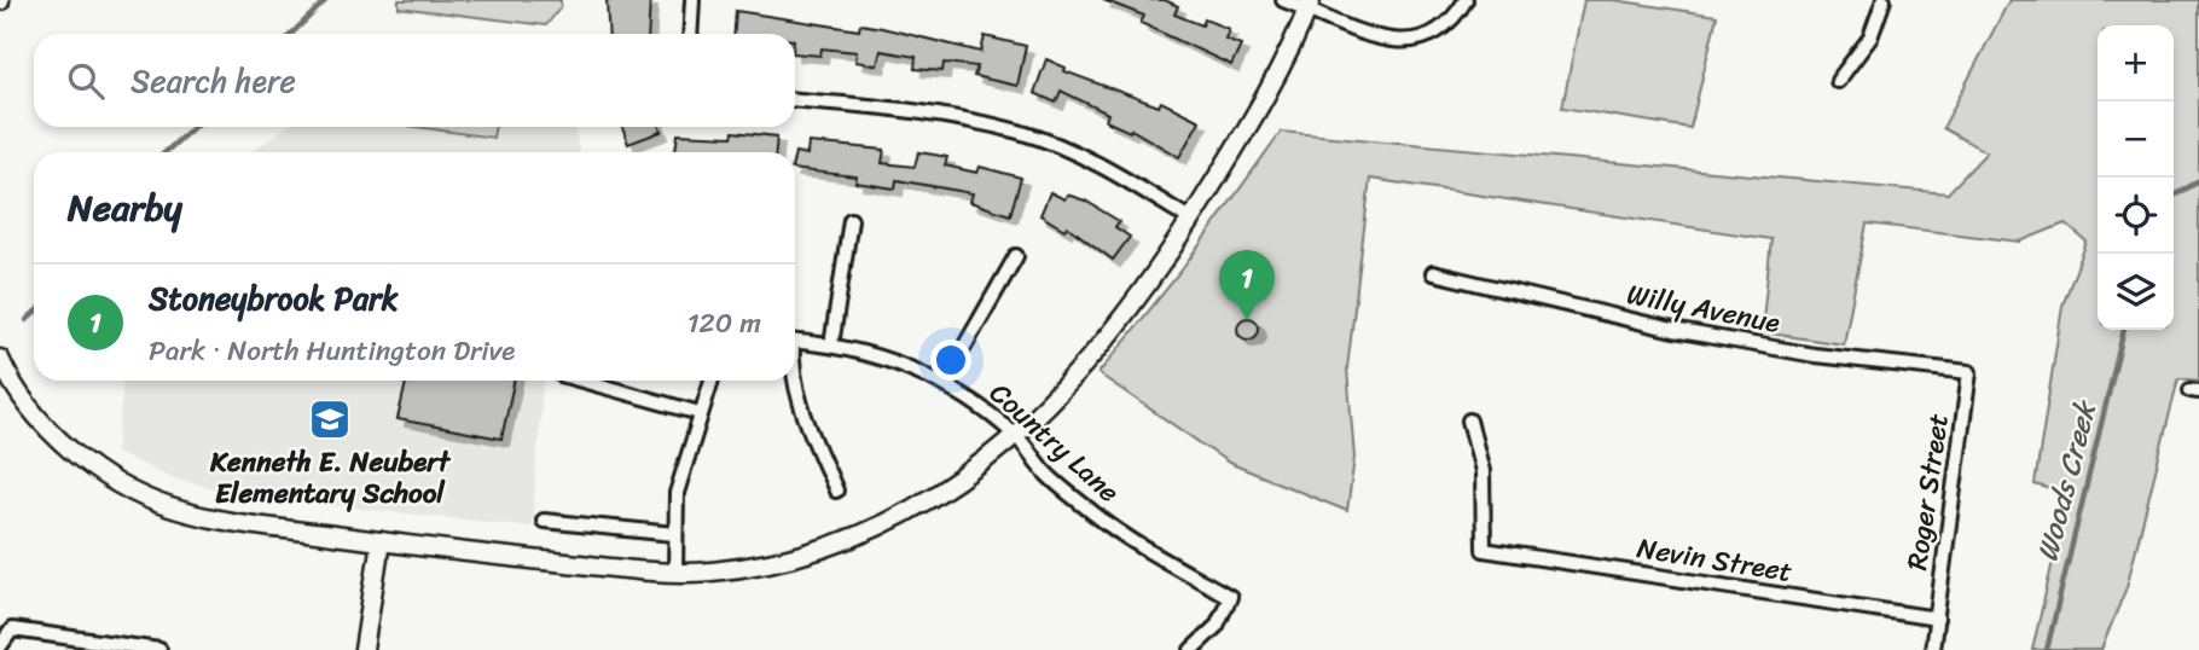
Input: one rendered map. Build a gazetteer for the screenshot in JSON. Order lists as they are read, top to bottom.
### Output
{
  "streets": {
    "street": [
      "Willy Avenue",
      "Country Lane",
      "Roger Street",
      "Nevin Street"
    ]
  },
  "crossings": [
    ["Willy Avenue", "Roger Street"],
    ["Roger Street", "Nevin Street"]
  ],
  "water": ["Woods Creek"],
  "places": {
    "school or university": ["Kenneth E. Neubert Elementary School"]
  },
  "page": {
    "map_buttons": ["+", "−"],
    "search": "Search here",
    "heading": "Nearby",
    "pins": "1",
    "list": [
      {
        "mark": "1",
        "name": "Stoneybrook Park",
        "note": "Park · North Huntington Drive",
        "value": "120 m"
      }
    ]
  }
}
